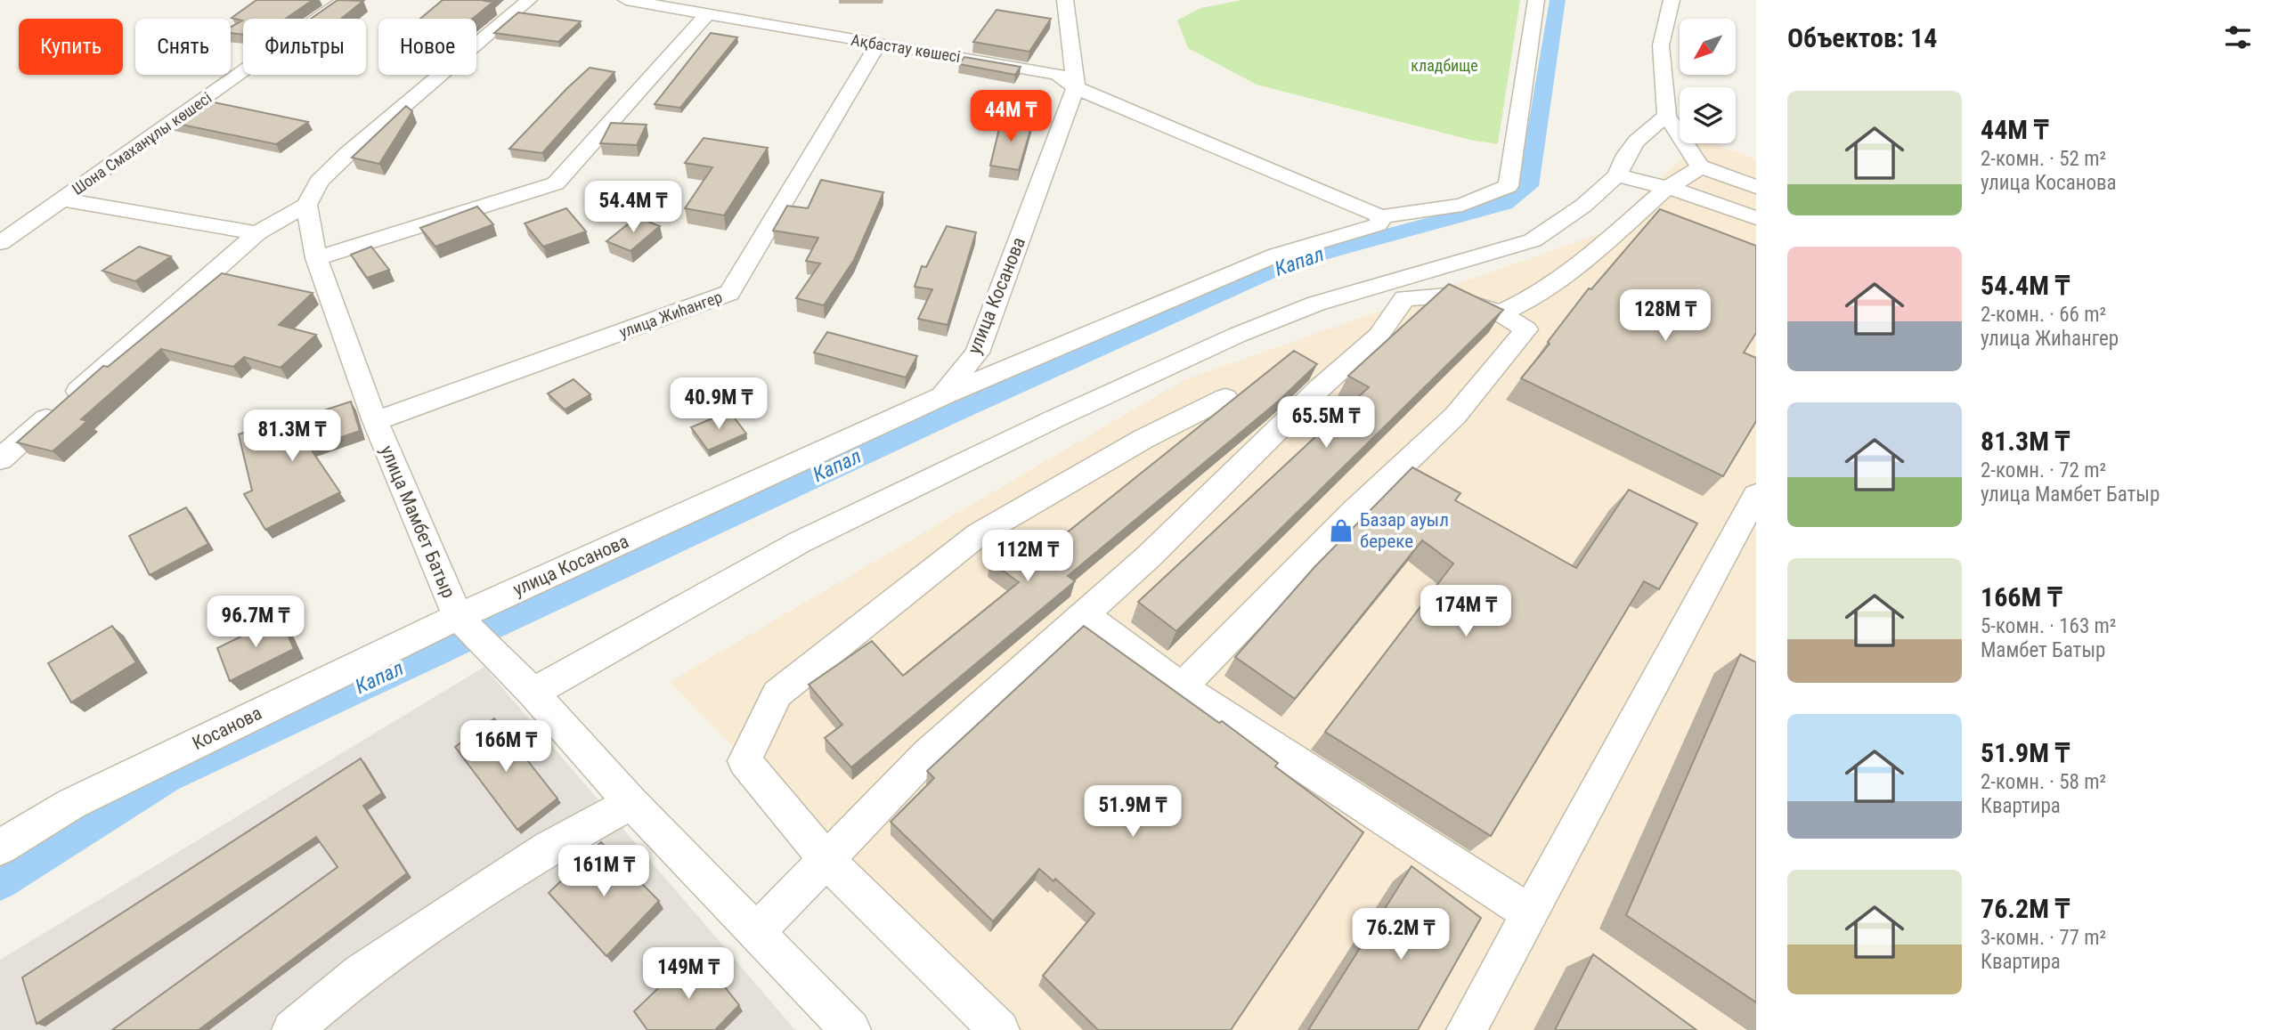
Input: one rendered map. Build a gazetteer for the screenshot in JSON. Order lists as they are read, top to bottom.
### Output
{
  "streets": {
    "street": [
      "Ақбастау көшесі",
      "Шона Смаханұлы көшесі",
      "улица Косанова",
      "улица Жиhангер",
      "улица Мамбет Батыр",
      "Косанова"
    ]
  },
  "crossings": [
    ["Ақбастау көшесі", "улица Косанова"],
    ["Ақбастау көшесі", "улица Жиhангер"],
    ["улица Косанова", "улица Мамбет Батыр"],
    ["улица Косанова", "Косанова"],
    ["улица Жиhангер", "улица Мамбет Батыр"],
    ["улица Мамбет Батыр", "Косанова"]
  ],
  "water": ["Капал"],
  "parks": ["кладбище"],
  "places": {
    "shop": ["Базар ауыл береке"]
  },
  "north": "bottom left",
  "page": {
    "heading": "Объектов: 14",
    "chip": [
      "Купить",
      "Снять",
      "Фильтры",
      "Новое"
    ],
    "list": [
      {
        "name": "44M ₸",
        "note": "2-комн. · 52 m² · улица Косанова"
      },
      {
        "name": "54.4M ₸",
        "note": "2-комн. · 66 m² · улица Жиhангер"
      },
      {
        "name": "81.3M ₸",
        "note": "2-комн. · 72 m² · улица Мамбет Батыр"
      },
      {
        "name": "166M ₸",
        "note": "5-комн. · 163 m² · Мамбет Батыр"
      },
      {
        "name": "51.9M ₸",
        "note": "2-комн. · 58 m² · Квартира"
      },
      {
        "name": "76.2M ₸",
        "note": "3-комн. · 77 m² · Квартира"
      }
    ],
    "price": [
      "44M ₸",
      "54.4M ₸",
      "128M ₸",
      "40.9M ₸",
      "65.5M ₸",
      "81.3M ₸",
      "112M ₸",
      "174M ₸",
      "96.7M ₸",
      "166M ₸",
      "51.9M ₸",
      "161M ₸",
      "76.2M ₸",
      "149M ₸"
    ]
  }
}
